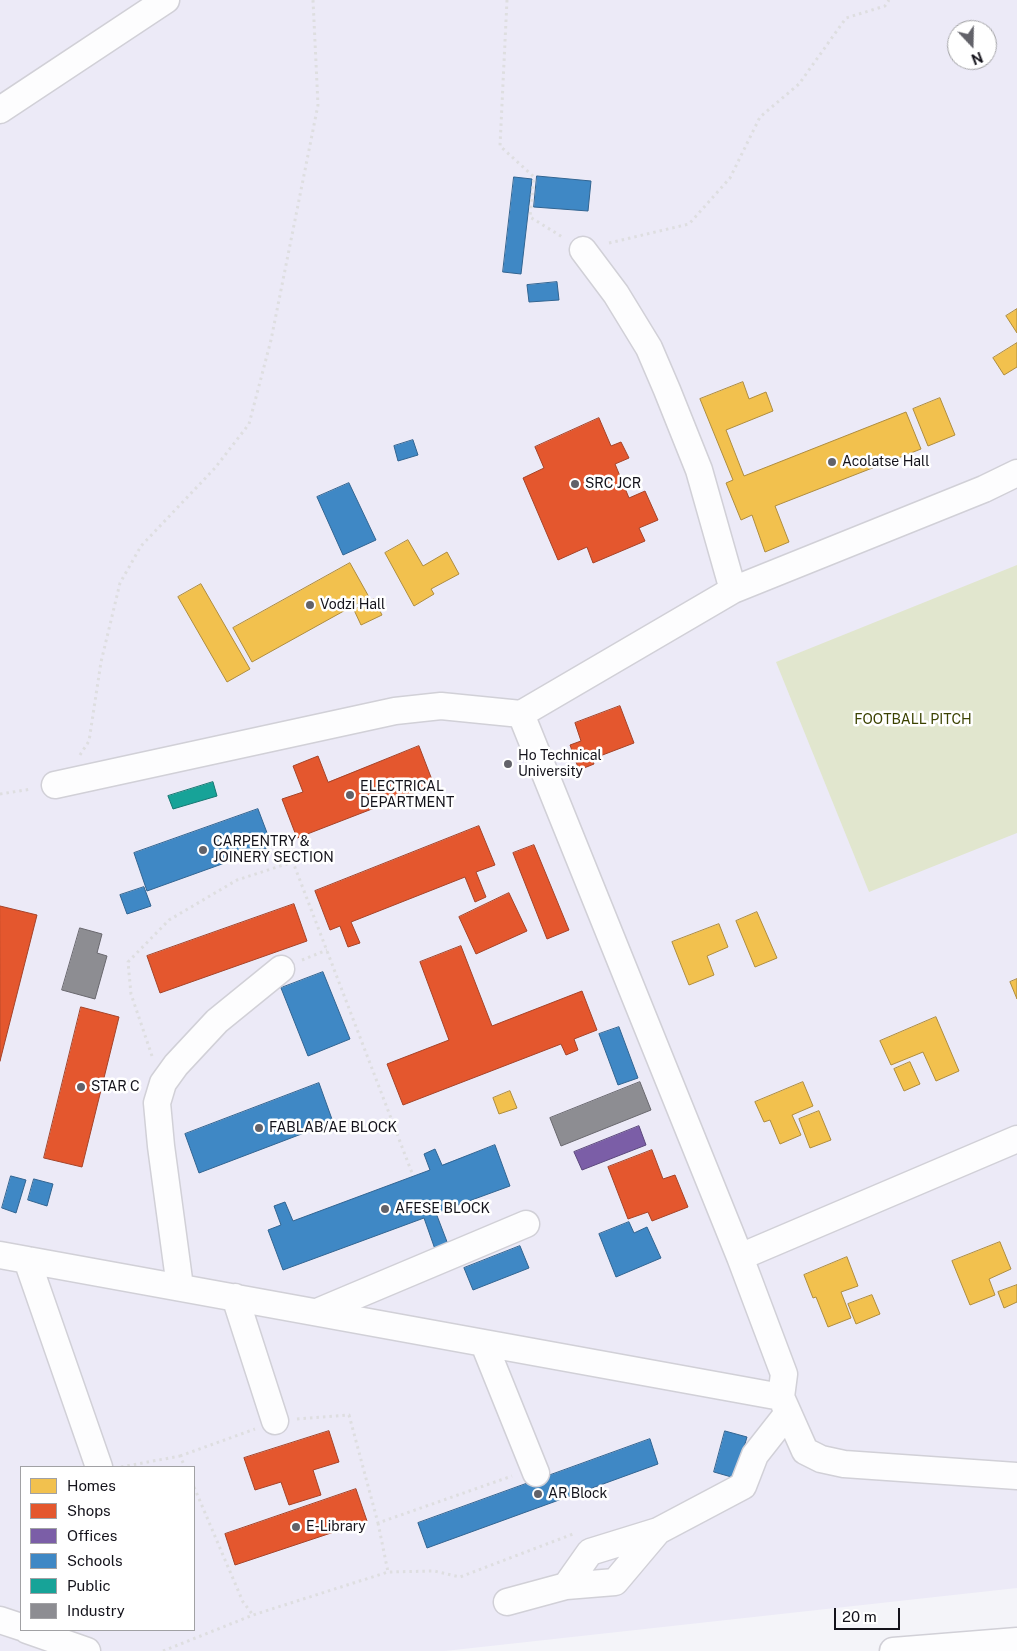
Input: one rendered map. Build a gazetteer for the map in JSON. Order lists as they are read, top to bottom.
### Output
{
  "parks": ["FOOTBALL PITCH"],
  "places": [
    "Acolatse Hall",
    "SRC JCR",
    "Vodzi Hall",
    "Ho Technical University",
    "ELECTRICAL DEPARTMENT",
    "CARPENTRY & JOINERY SECTION",
    "STAR C",
    "FABLAB/AE BLOCK",
    "AFESE BLOCK",
    "AR Block",
    "E-Library"
  ],
  "legend": [
    "Homes",
    "Shops",
    "Offices",
    "Schools",
    "Public",
    "Industry"
  ],
  "scale_bar": "20 m",
  "north": "bottom"
}
